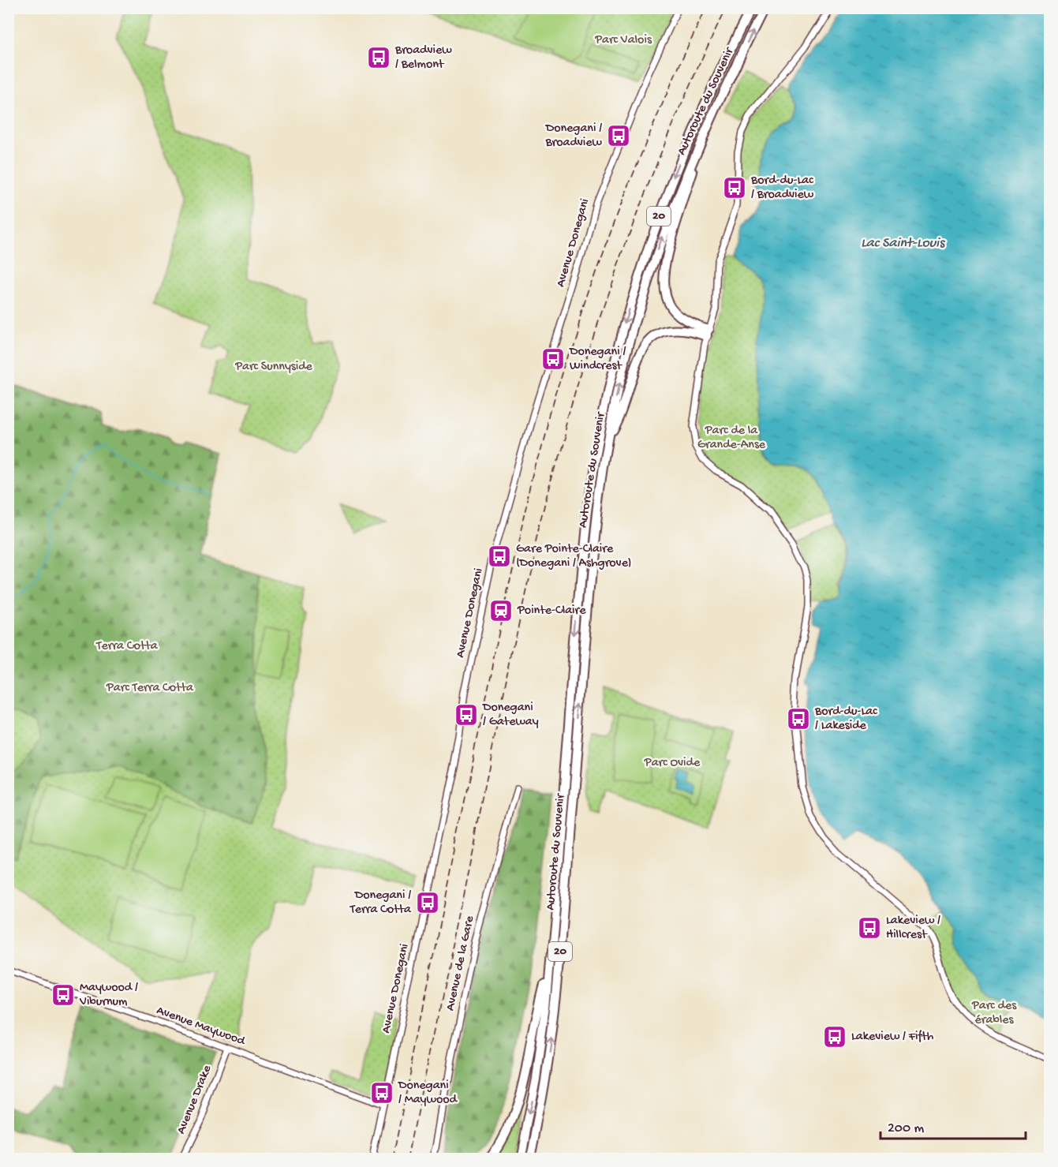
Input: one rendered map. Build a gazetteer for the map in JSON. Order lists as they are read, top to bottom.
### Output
{
  "streets": {
    "highway": ["Autoroute du Souvenir", "20"],
    "street": [
      "Avenue Donegani",
      "Avenue de la Gare",
      "Avenue Maywood",
      "Avenue Drake"
    ]
  },
  "crossings": [
    ["Avenue Donegani", "Avenue Maywood"],
    ["Avenue Maywood", "Avenue Drake"]
  ],
  "water": ["Lac Saint-Louis"],
  "parks": [
    "Parc Valois",
    "Parc Sunnyside",
    "Parc de la Grande-Anse",
    "Terra Cotta",
    "Parc Terra Cotta",
    "Parc Ovide",
    "Parc des érables"
  ],
  "places": {
    "bus stop": [
      "Broadview / Belmont",
      "Donegani / Broadview",
      "Bord-du-Lac / Broadview",
      "Donegani / Windcrest",
      "Gare Pointe-Claire (Donegani / Ashgrove)",
      "Donegani / Gateway",
      "Bord-du-Lac / Lakeside",
      "Donegani / Terra Cotta",
      "Lakeview / Hillcrest",
      "Maywood / Viburnum",
      "Lakeview / Fifth",
      "Donegani / Maywood"
    ],
    "station": ["Pointe-Claire"]
  },
  "scale_bar": "200 m"
}
